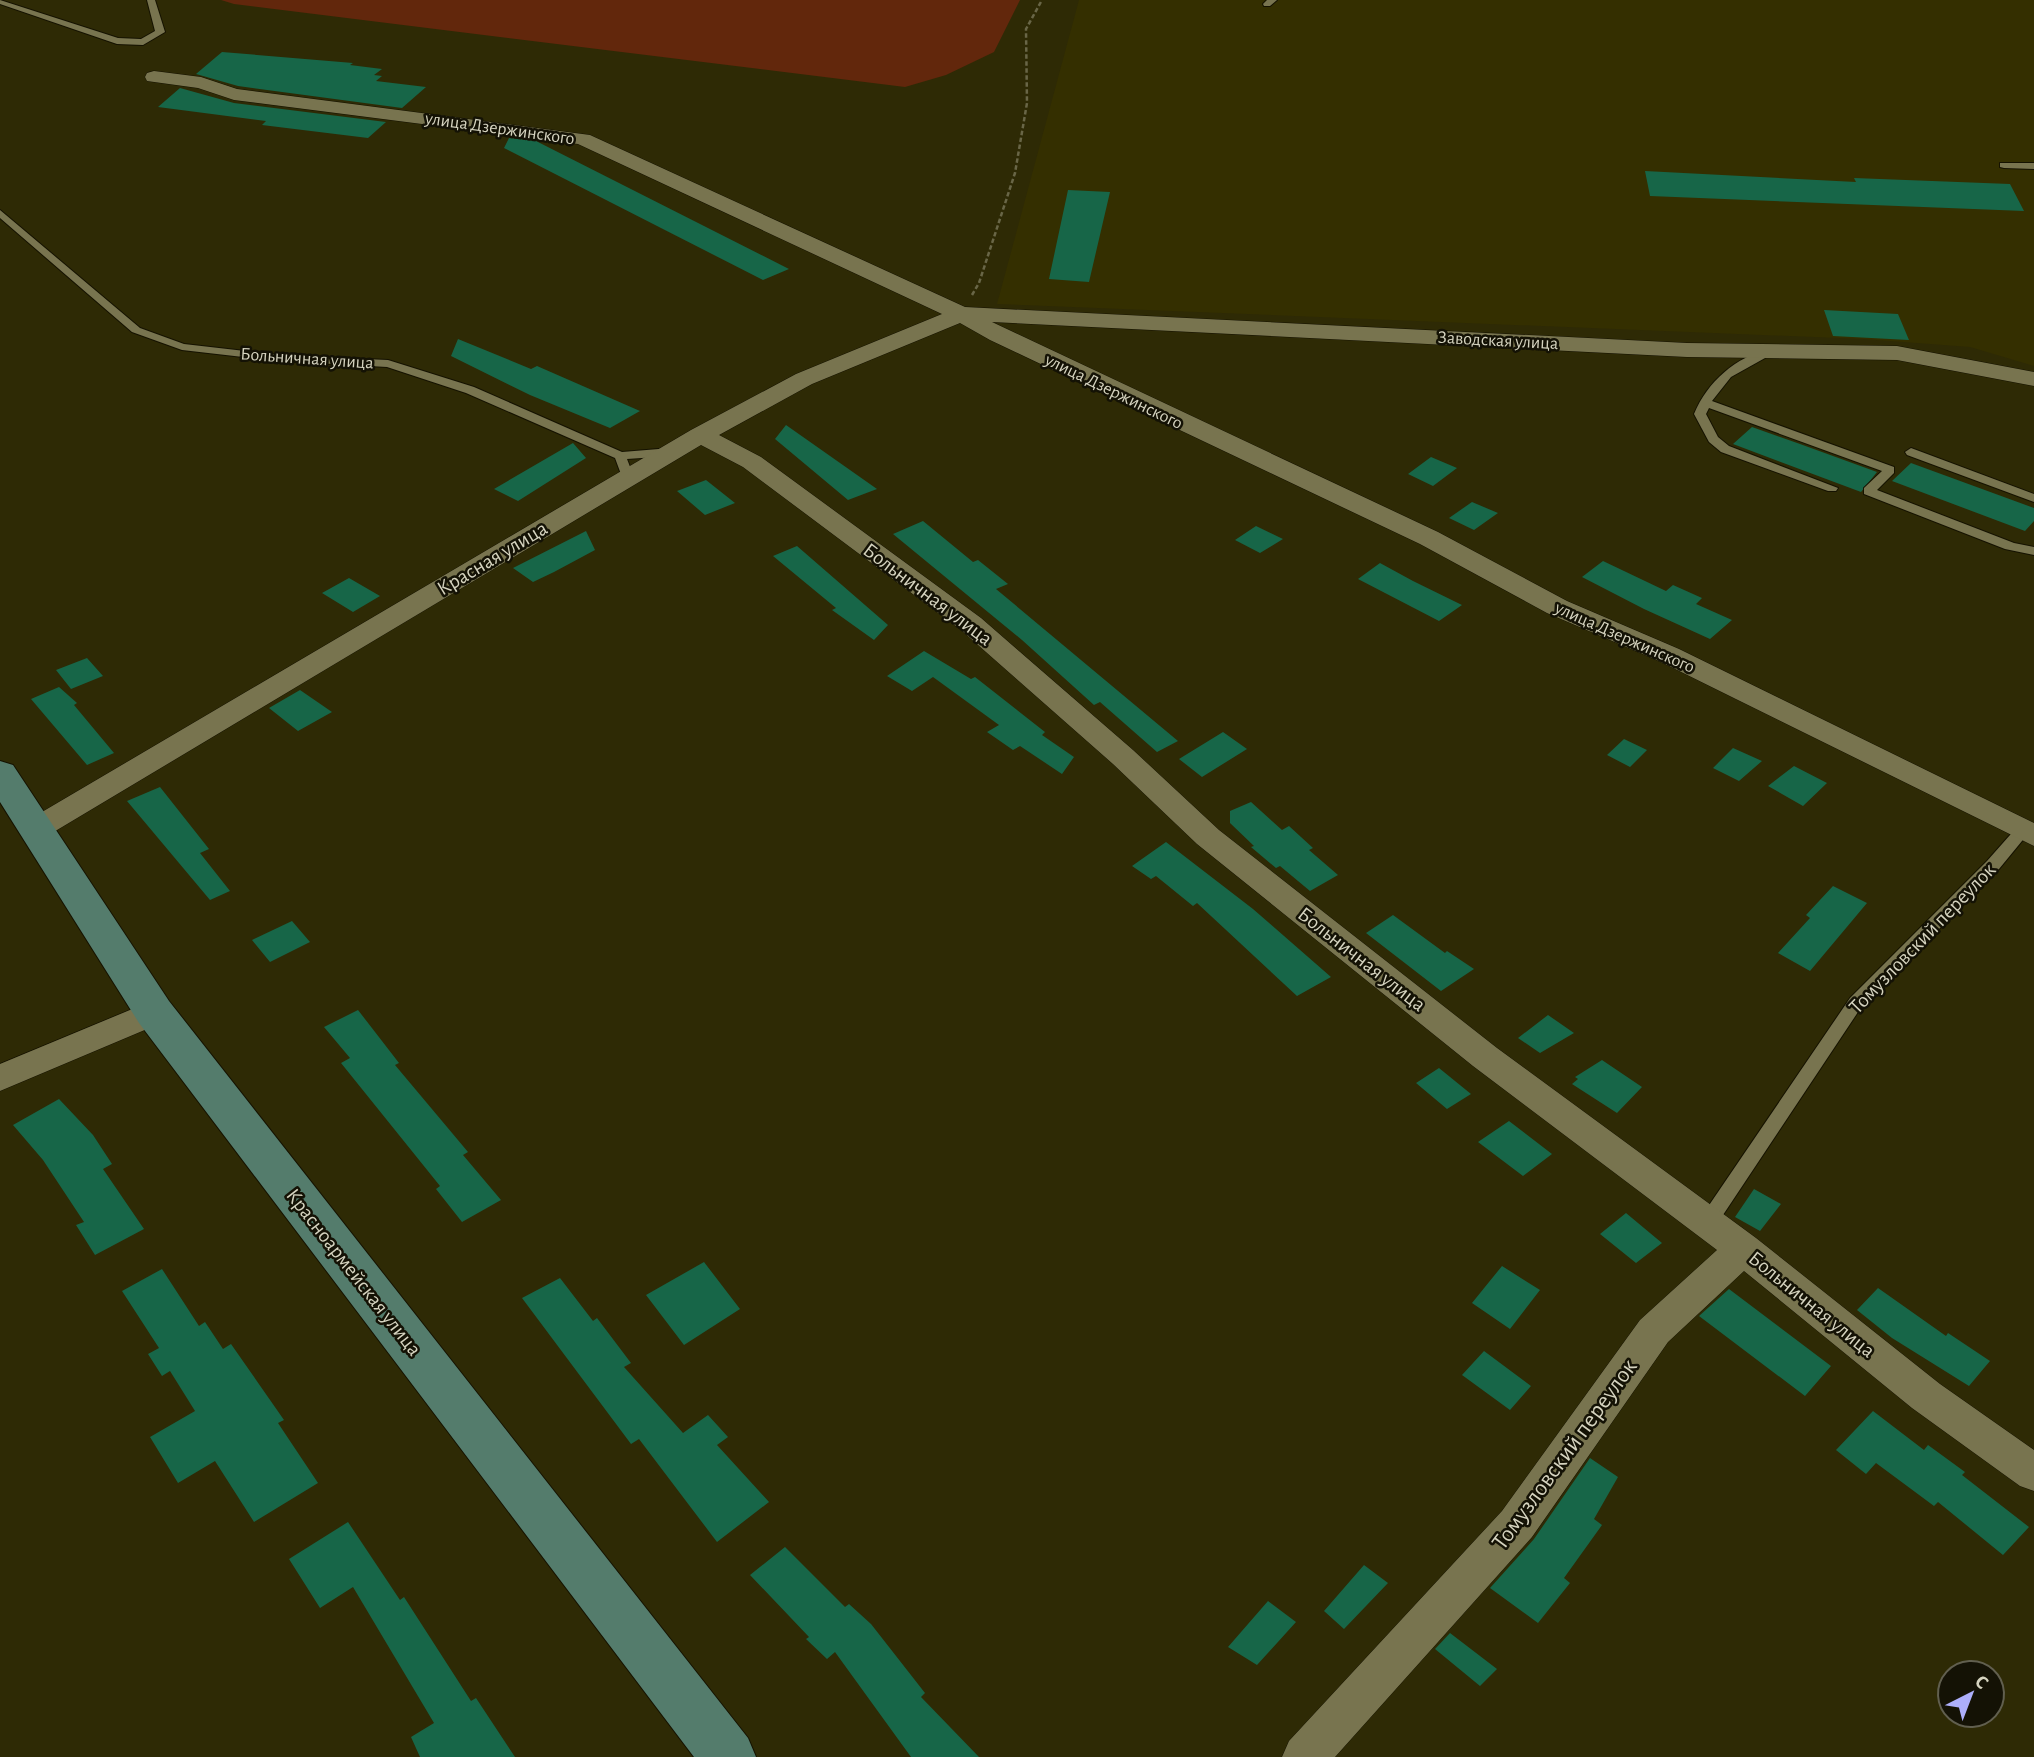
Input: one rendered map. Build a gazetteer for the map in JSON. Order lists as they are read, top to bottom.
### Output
{
  "streets": {
    "main road": ["Красноармейская улица"],
    "street": [
      "улица Дзержинского",
      "Заводская улица",
      "Больничная улица",
      "Красная улица",
      "Томузловский переулок"
    ]
  },
  "crossings": [
    ["улица Дзержинского", "Заводская улица"],
    ["улица Дзержинского", "Красная улица"],
    ["улица Дзержинского", "Томузловский переулок"],
    ["Заводская улица", "Красная улица"],
    ["Больничная улица", "Красная улица"],
    ["Больничная улица", "Томузловский переулок"],
    ["Красная улица", "Красноармейская улица"]
  ],
  "north": "top right"
}
